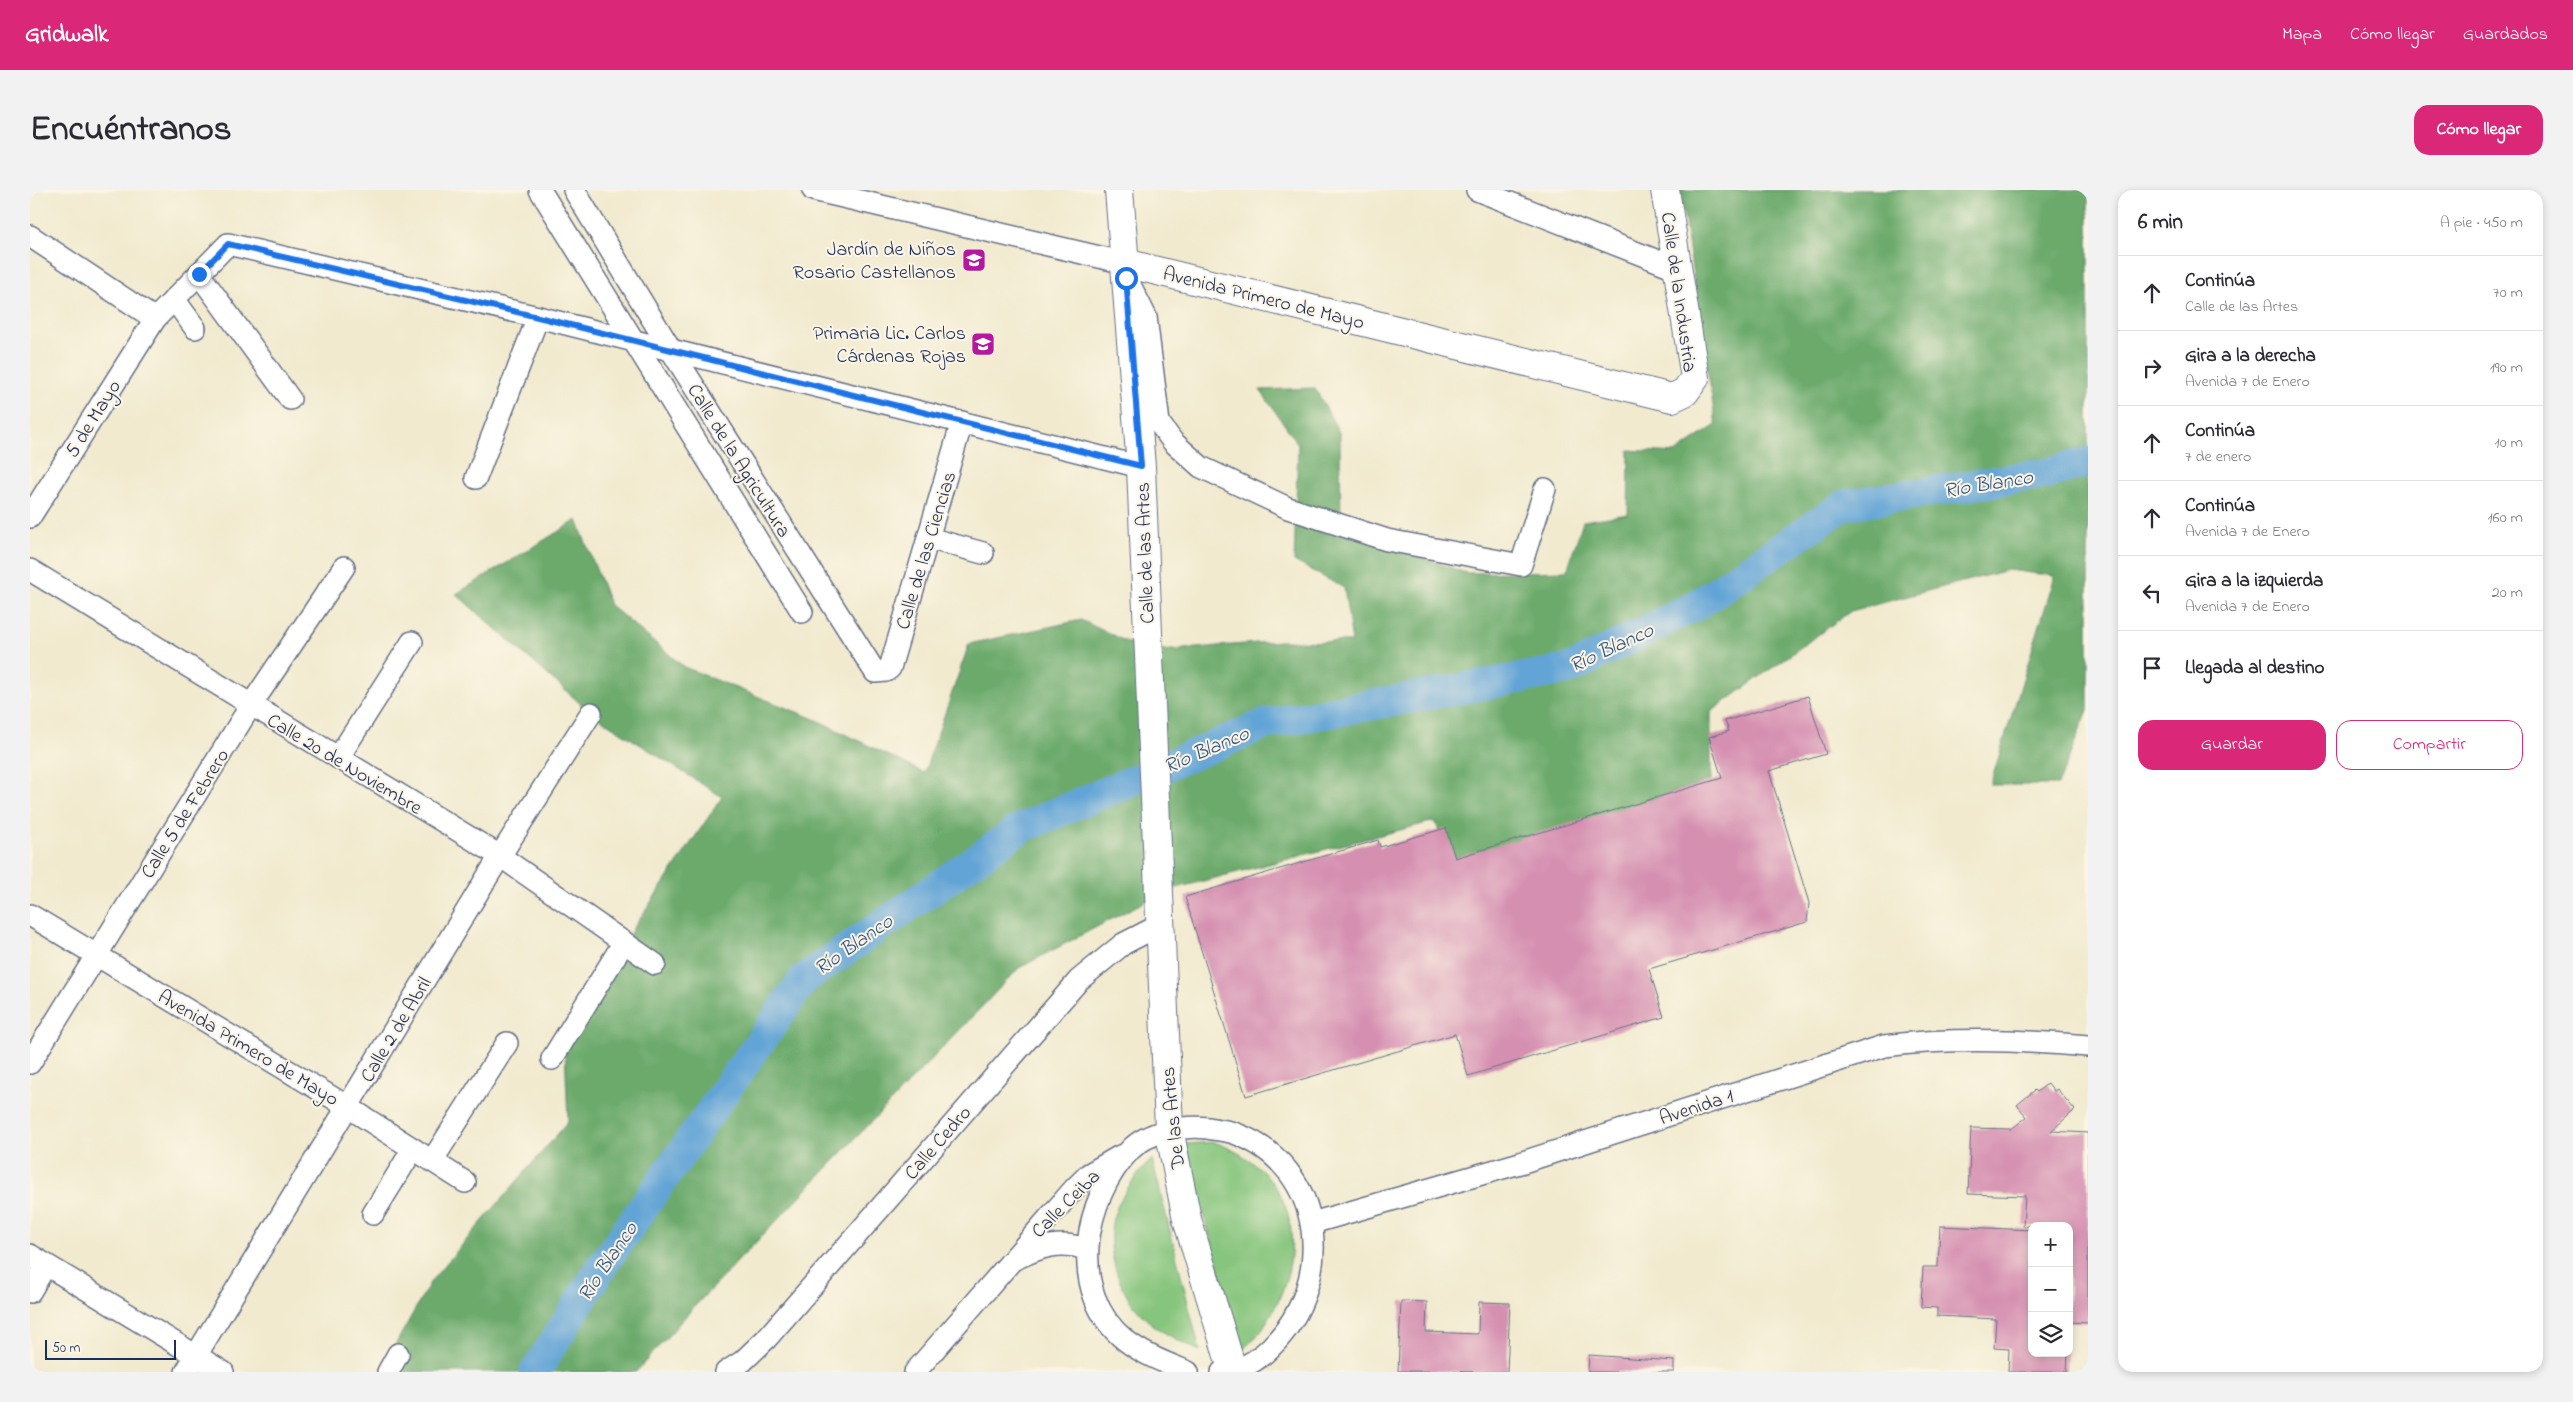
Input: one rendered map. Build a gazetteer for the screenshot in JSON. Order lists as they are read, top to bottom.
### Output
{
  "streets": {
    "street": [
      "Calle de la Industria",
      "Avenida Primero de Mayo",
      "5 de Mayo",
      "Calle de la Agricultura",
      "Calle de las Ciencias",
      "Calle de las Artes",
      "Calle 20 de Noviembre",
      "Calle 5 de Febrero",
      "Calle 2 de Abril",
      "Avenida 1",
      "De las Artes",
      "Calle Cedro",
      "Calle Ceiba"
    ]
  },
  "crossings": [
    ["Calle de la Industria", "Avenida Primero de Mayo"],
    ["Avenida Primero de Mayo", "Calle de las Artes"],
    ["Avenida Primero de Mayo", "Calle 5 de Febrero"],
    ["Avenida Primero de Mayo", "Calle 2 de Abril"],
    ["Calle de la Agricultura", "Calle de las Ciencias"],
    ["Calle de las Artes", "De las Artes"],
    ["Calle 20 de Noviembre", "Calle 5 de Febrero"],
    ["Calle 20 de Noviembre", "Calle 2 de Abril"],
    ["De las Artes", "Calle Cedro"]
  ],
  "water": ["Río Blanco"],
  "places": {
    "school or university": ["Jardín de Niños Rosario Castellanos", "Primaria Lic. Carlos Cárdenas Rojas"]
  },
  "scale_bar": "50 m",
  "page": {
    "header": "Gridwalk",
    "nav": ["Mapa", "Cómo llegar", "Guardados"],
    "title": "Encuéntranos",
    "buttons": [
      "Cómo llegar",
      ["Guardar", "Compartir"]
    ],
    "heading": ["6 min", "A pie · 450 m"],
    "list": [
      ["Continúa", "Calle de las Artes", "70 m"],
      ["Gira a la derecha", "Avenida 7 de Enero", "190 m"],
      ["Continúa", "7 de enero", "10 m"],
      ["Continúa", "Avenida 7 de Enero", "160 m"],
      ["Gira a la izquierda", "Avenida 7 de Enero", "20 m"],
      "Llegada al destino"
    ],
    "map_buttons": ["+", "−"],
    "scale": "50 m"
  }
}
